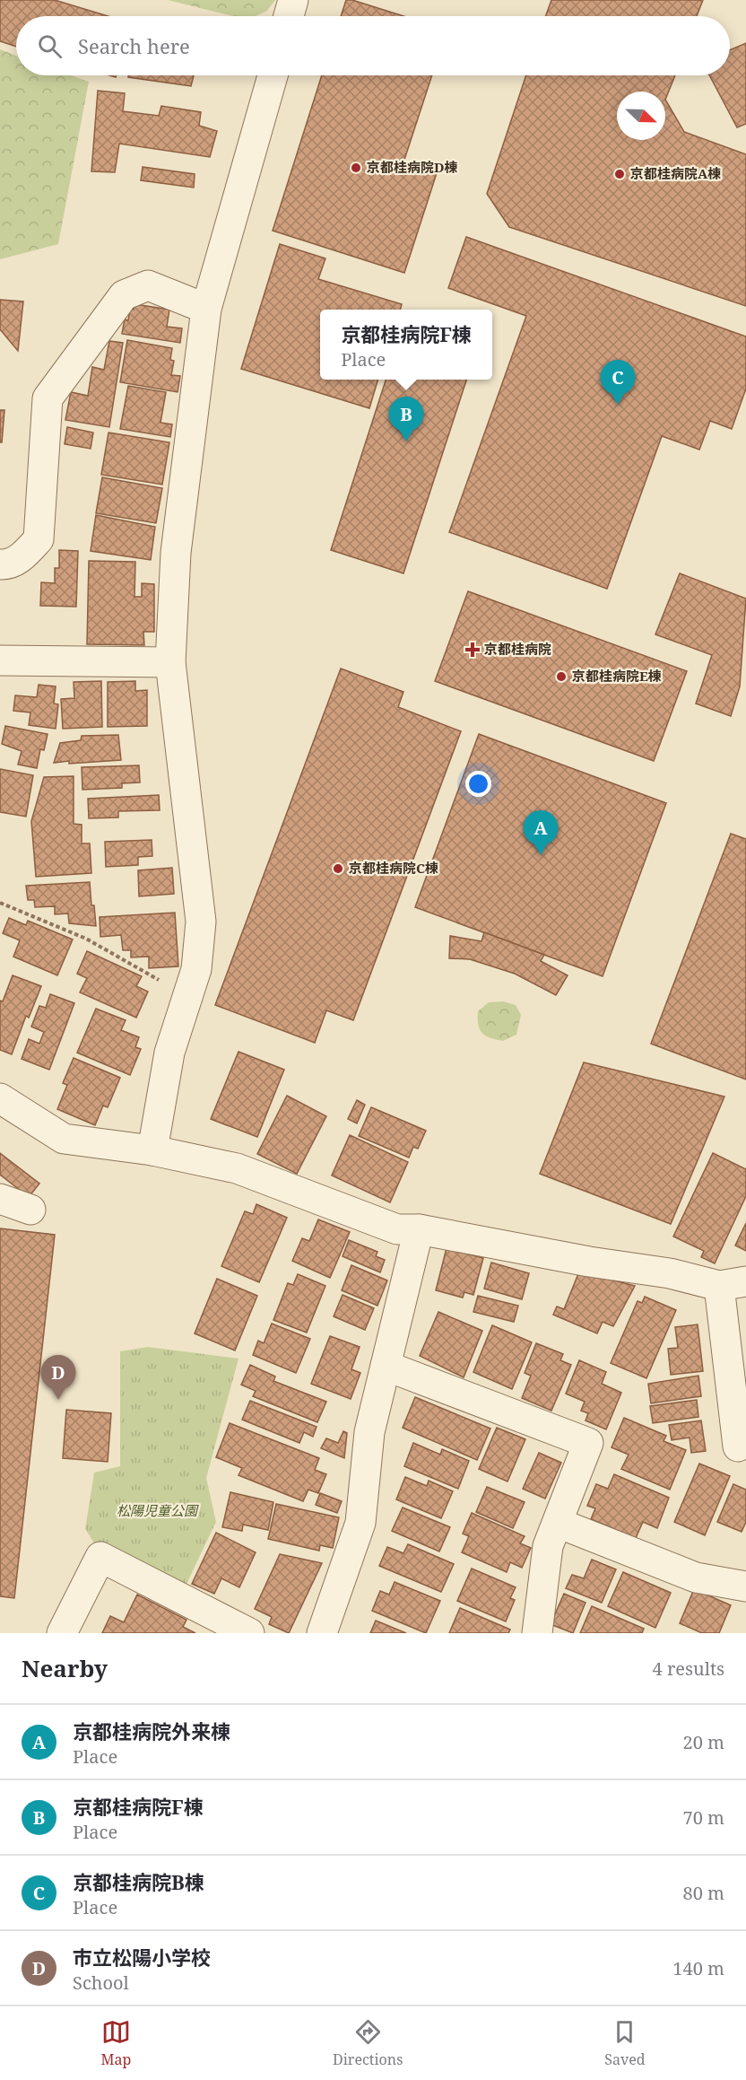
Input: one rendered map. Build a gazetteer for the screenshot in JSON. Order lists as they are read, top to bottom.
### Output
{
  "parks": ["松陽児童公園"],
  "places": {
    "other": [
      "京都桂病院D棟",
      "京都桂病院A棟",
      "京都桂病院E棟",
      "京都桂病院C棟"
    ],
    "health": ["京都桂病院"]
  },
  "north": "bottom right",
  "page": {
    "search": "Search here",
    "popup": ["京都桂病院F棟", "Place"],
    "pins": [
      "C",
      "B",
      "A",
      "D"
    ],
    "heading": ["Nearby", "4 results"],
    "list": [
      {
        "mark": "A",
        "name": "京都桂病院外来棟",
        "note": "Place",
        "value": "20 m"
      },
      {
        "mark": "B",
        "name": "京都桂病院F棟",
        "note": "Place",
        "value": "70 m"
      },
      {
        "mark": "C",
        "name": "京都桂病院B棟",
        "note": "Place",
        "value": "80 m"
      },
      {
        "mark": "D",
        "name": "市立松陽小学校",
        "note": "School",
        "value": "140 m"
      }
    ],
    "nav": ["Map", "Directions", "Saved"]
  }
}
